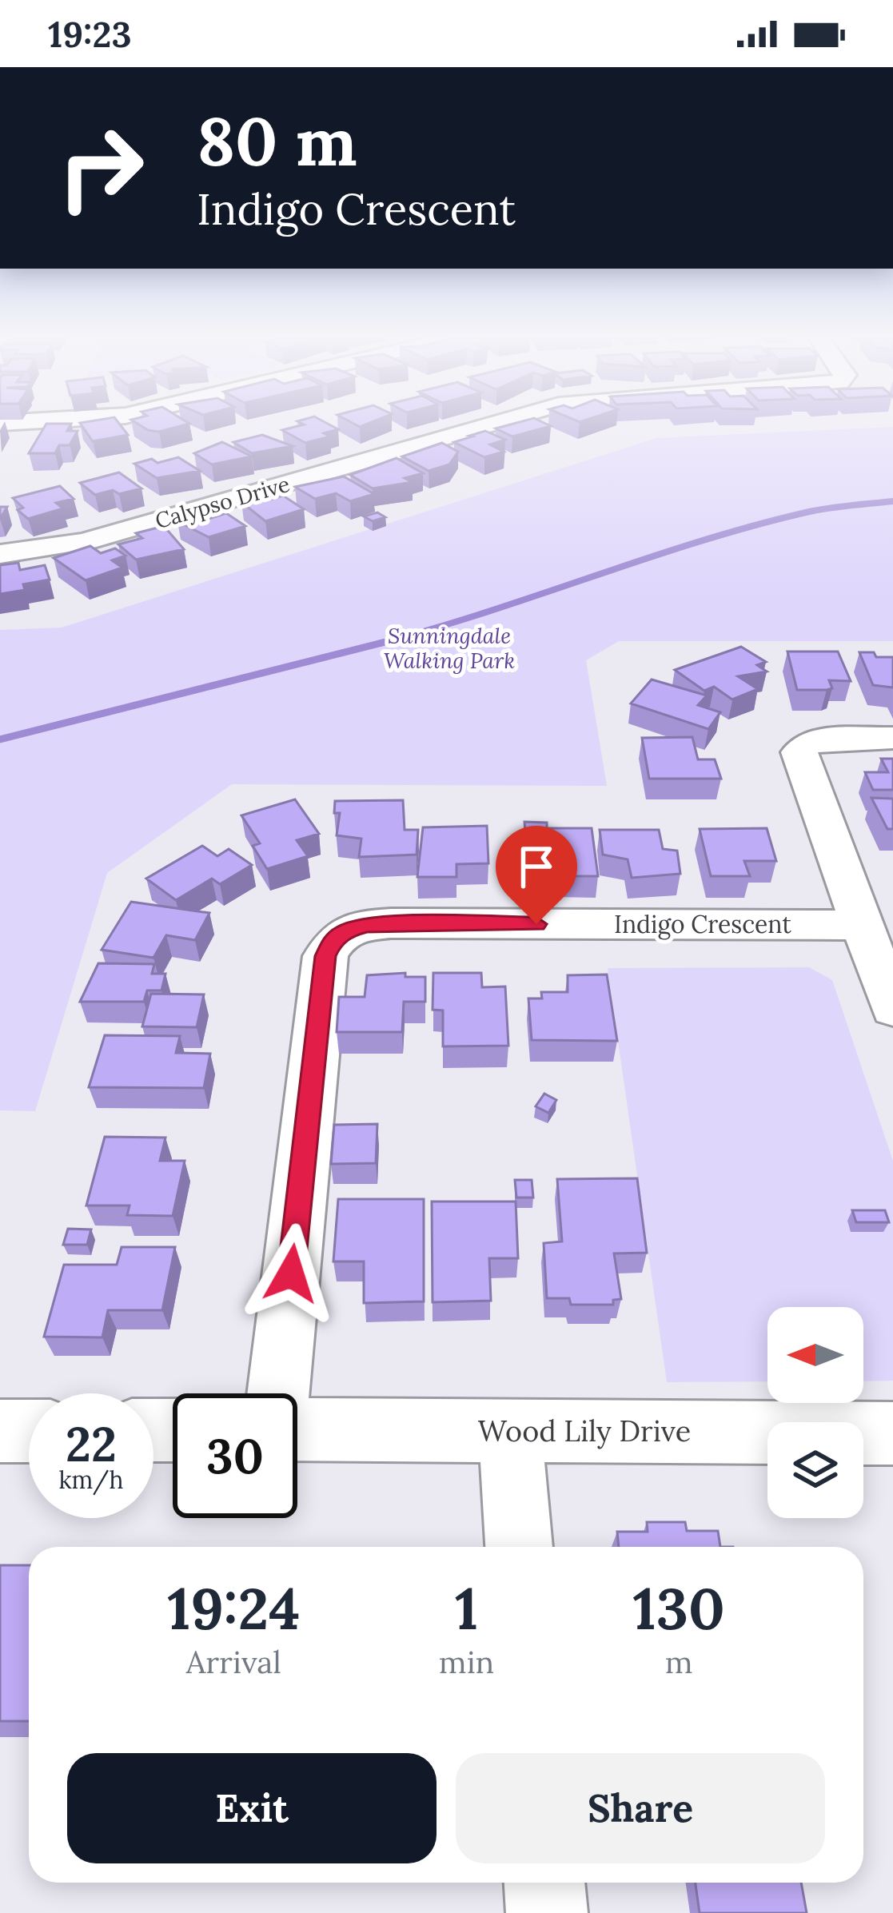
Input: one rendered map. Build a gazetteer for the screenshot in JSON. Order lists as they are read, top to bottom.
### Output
{
  "streets": {
    "street": ["Calypso Drive", "Indigo Crescent", "Wood Lily Drive"]
  },
  "parks": ["Sunningdale Walking Park"],
  "north": "left",
  "page": {
    "status": "19:23",
    "turn": ["80 m", "Indigo Crescent"],
    "speed": "22 km/h",
    "limit": "30",
    "eta": [
      "19:24",
      "Arrival",
      "1",
      "min",
      "130",
      "m"
    ],
    "buttons": ["Exit", "Share"]
  }
}
